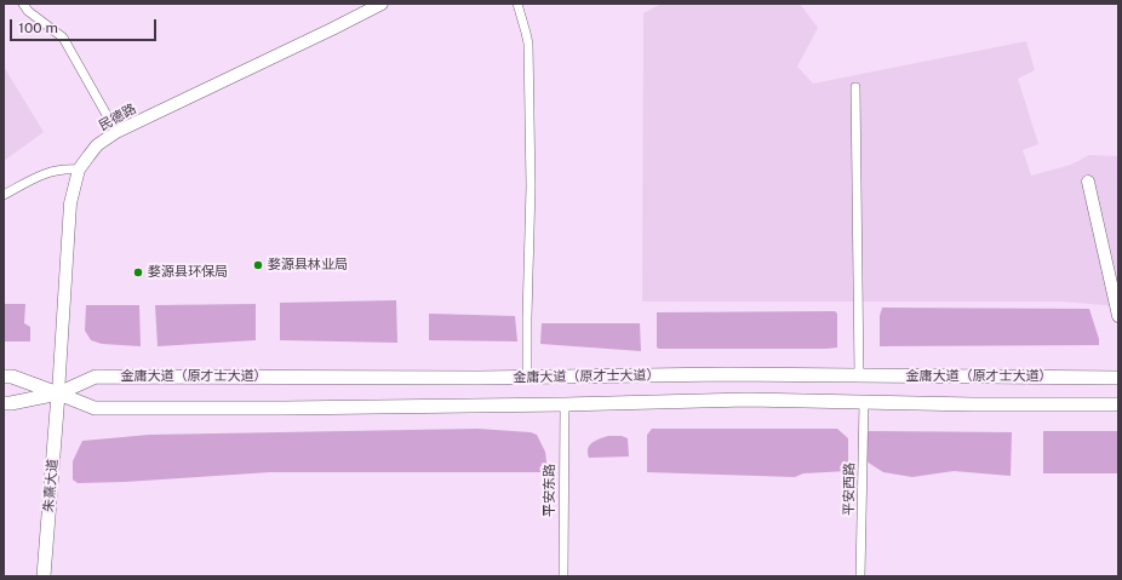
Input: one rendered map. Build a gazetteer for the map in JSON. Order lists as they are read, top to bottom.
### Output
{
  "streets": {
    "main road": ["金庸大道（原才士大道）", "朱熹大道"],
    "street": ["民德路", "平安西路", "平安东路"]
  },
  "crossings": [
    ["民德路", "金庸大道（原才士大道）"],
    ["民德路", "朱熹大道"],
    ["金庸大道（原才士大道）", "朱熹大道"],
    ["金庸大道（原才士大道）", "平安西路"],
    ["金庸大道（原才士大道）", "平安东路"]
  ],
  "places": ["婺源县林业局", "婺源县环保局"],
  "scale_bar": "100 m"
}
